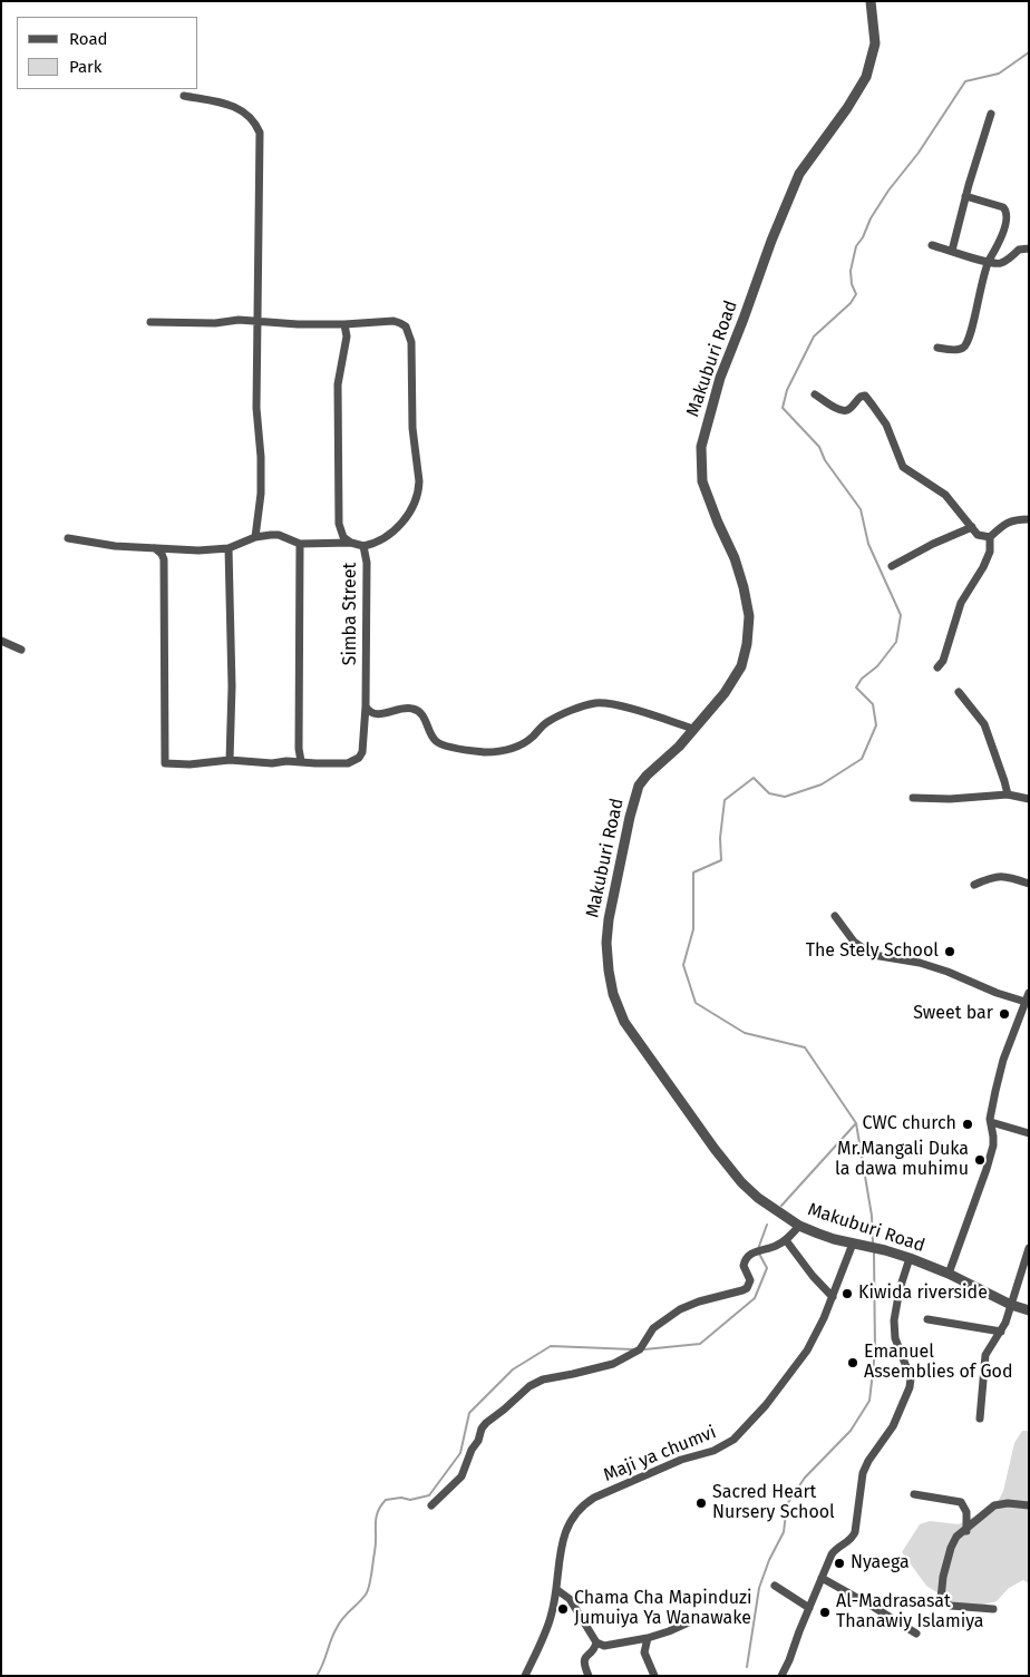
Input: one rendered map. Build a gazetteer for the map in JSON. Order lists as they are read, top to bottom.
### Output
{
  "streets": {
    "street": ["Makuburi Road", "Simba Street", "Maji ya chumvi"]
  },
  "crossings": [
    ["Makuburi Road", "Maji ya chumvi"]
  ],
  "places": [
    "The Stely School",
    "Sweet bar",
    "CWC church",
    "Mr.Mangali Duka la dawa muhimu",
    "Kiwida riverside",
    "Emanuel Assemblies of God",
    "Sacred Heart Nursery School",
    "Nyaega",
    "Chama Cha Mapinduzi Jumuiya Ya Wanawake",
    "Al-Madrasasat Thanawiy Islamiya"
  ],
  "legend": ["Road", "Park"]
}
